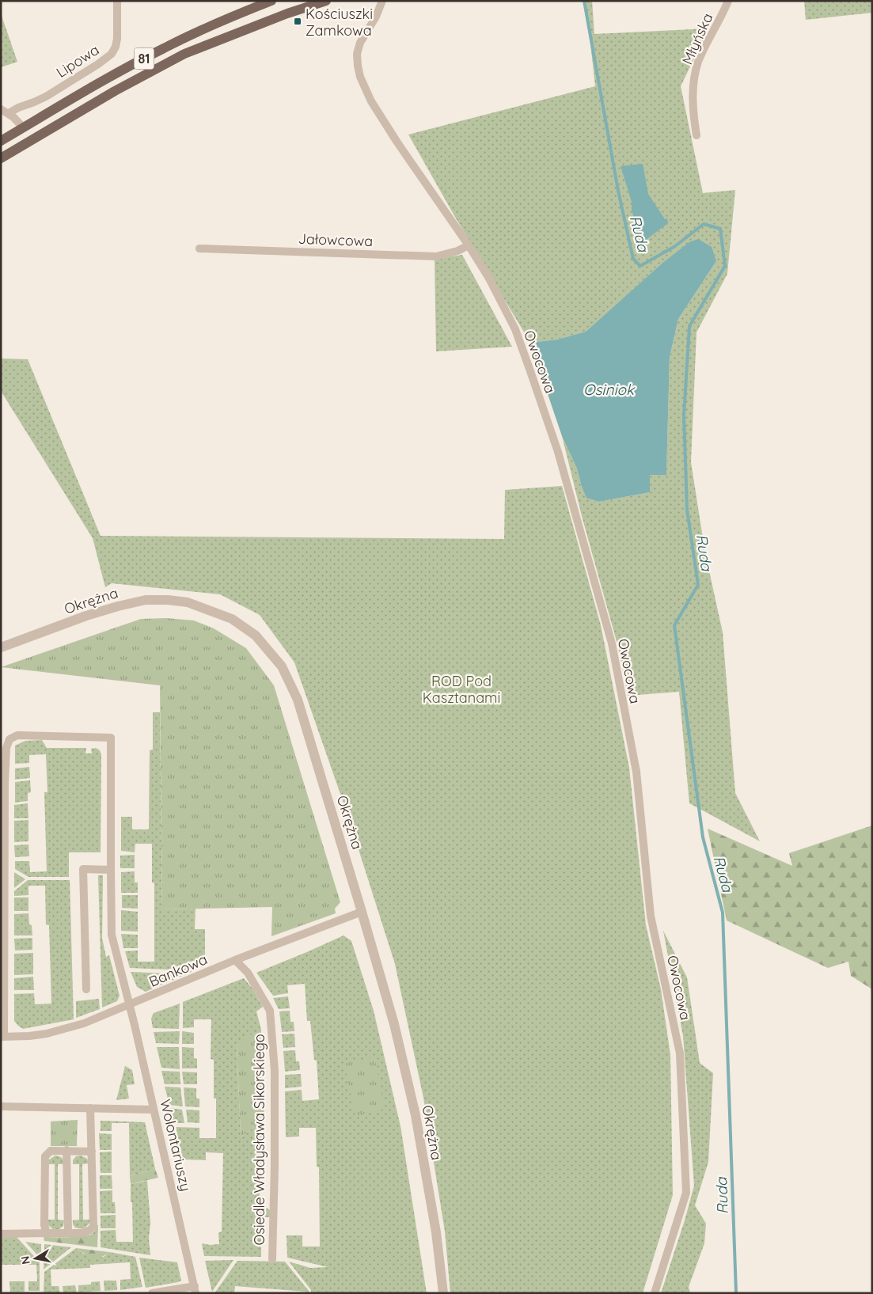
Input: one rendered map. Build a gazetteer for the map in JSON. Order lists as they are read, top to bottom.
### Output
{
  "streets": {
    "main road": ["81"],
    "street": [
      "Młyńska",
      "Lipowa",
      "Jałowcowa",
      "Owocowa",
      "Okrężna",
      "Bankowa",
      "Osiedle Władysława Sikorskiego",
      "Wolontariuszy"
    ]
  },
  "crossings": [
    ["Jałowcowa", "Owocowa"],
    ["Okrężna", "Bankowa"],
    ["Bankowa", "Osiedle Władysława Sikorskiego"],
    ["Bankowa", "Wolontariuszy"]
  ],
  "water": ["Ruda", "Osiniok"],
  "parks": ["ROD Pod Kasztanami"],
  "places": {
    "transit": ["Kościuszki Zamkowa"]
  },
  "north": "left"
}
